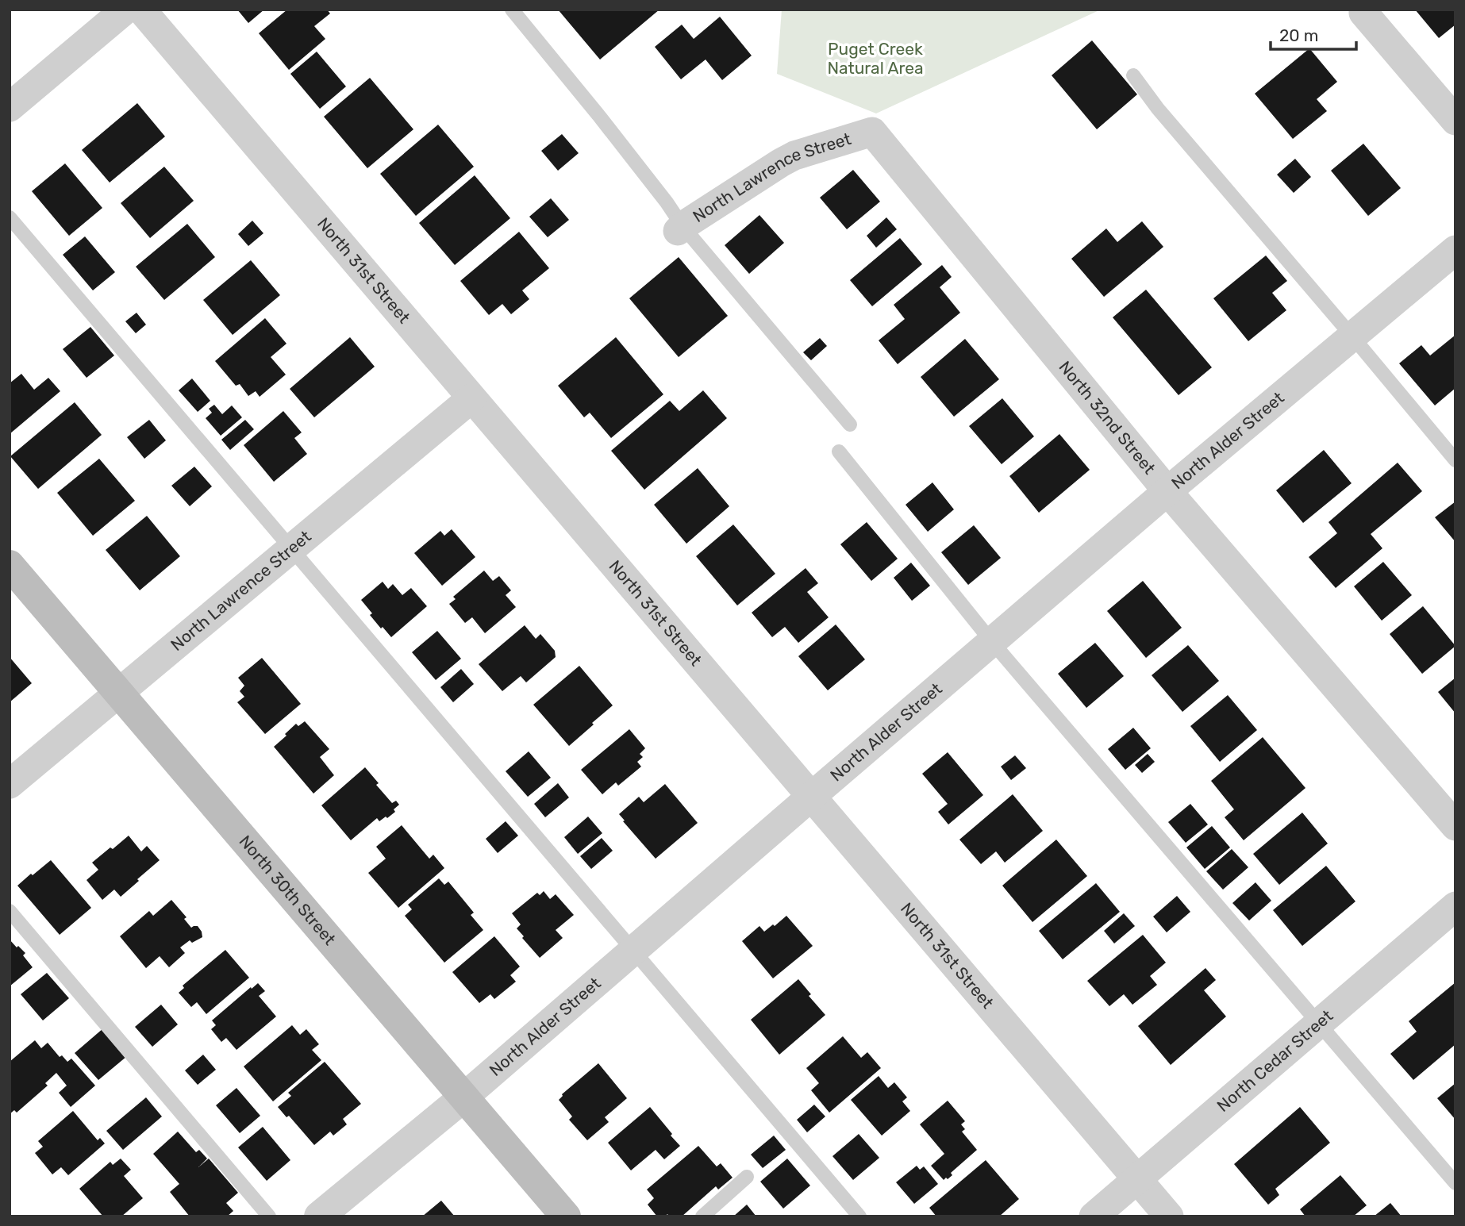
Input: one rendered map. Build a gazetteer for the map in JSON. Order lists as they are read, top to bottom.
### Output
{
  "streets": {
    "main road": ["North 30th Street"],
    "street": [
      "North Lawrence Street",
      "North 31st Street",
      "North 32nd Street",
      "North Alder Street",
      "North Cedar Street"
    ]
  },
  "crossings": [
    ["North Lawrence Street", "North 31st Street"],
    ["North Lawrence Street", "North 32nd Street"],
    ["North Lawrence Street", "North 30th Street"],
    ["North 31st Street", "North Alder Street"],
    ["North 31st Street", "North Cedar Street"],
    ["North 32nd Street", "North Alder Street"],
    ["North Alder Street", "North 30th Street"]
  ],
  "parks": ["Puget Creek Natural Area"],
  "scale_bar": "20 m"
}
